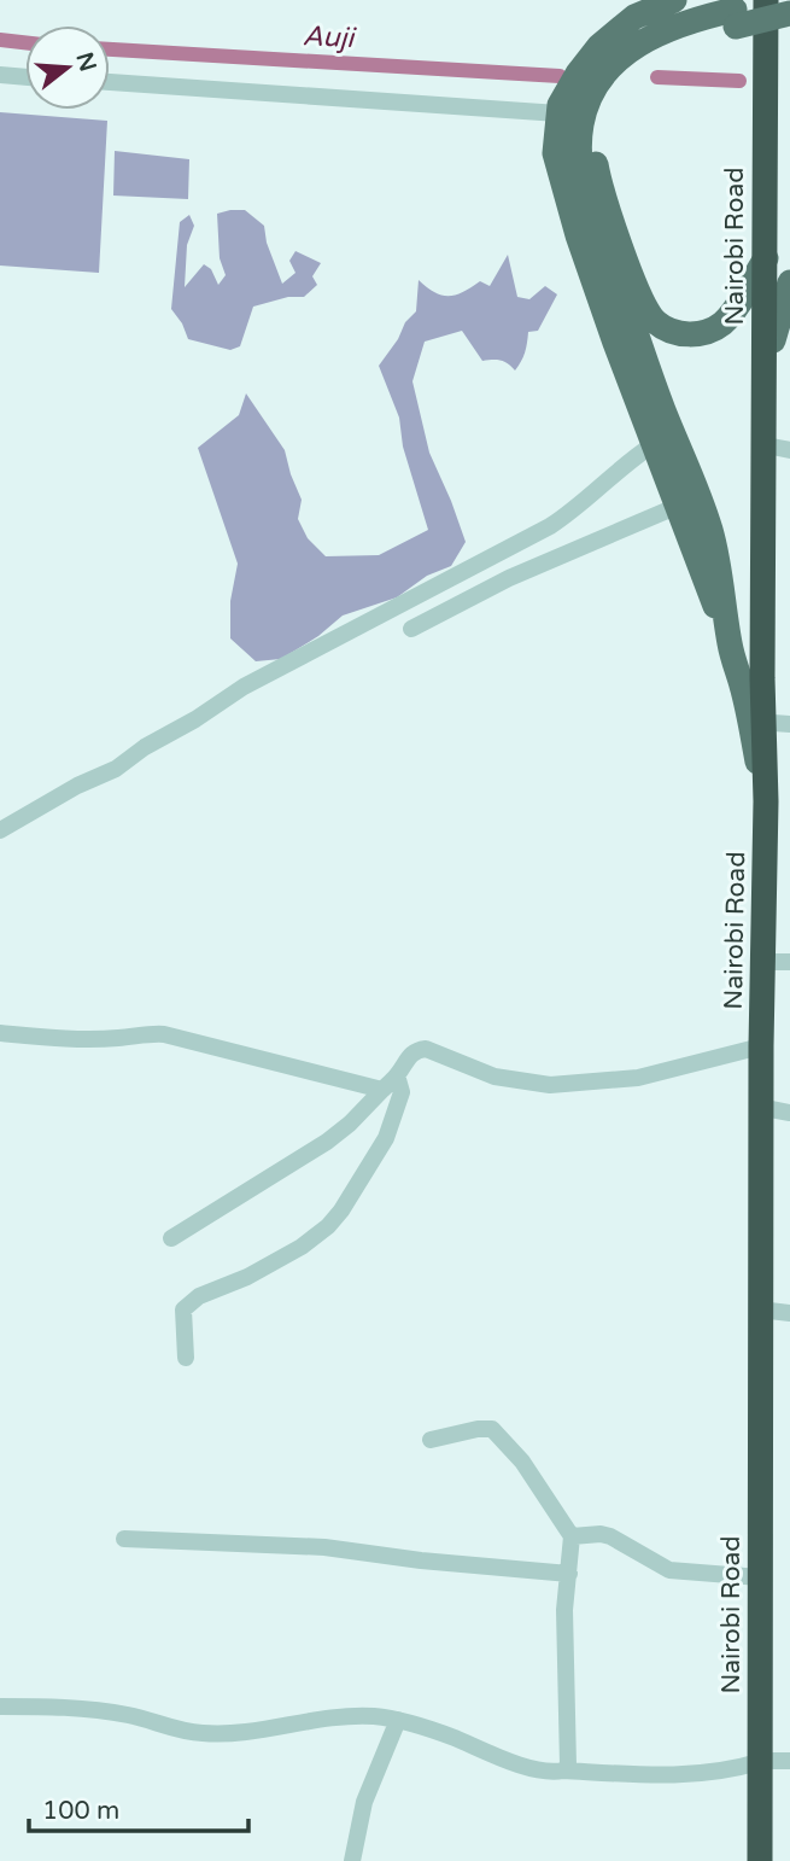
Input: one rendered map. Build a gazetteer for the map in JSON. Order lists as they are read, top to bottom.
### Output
{
  "streets": {
    "highway": ["Nairobi Road"]
  },
  "water": ["Auji"],
  "scale_bar": "100 m",
  "north": "right"
}
